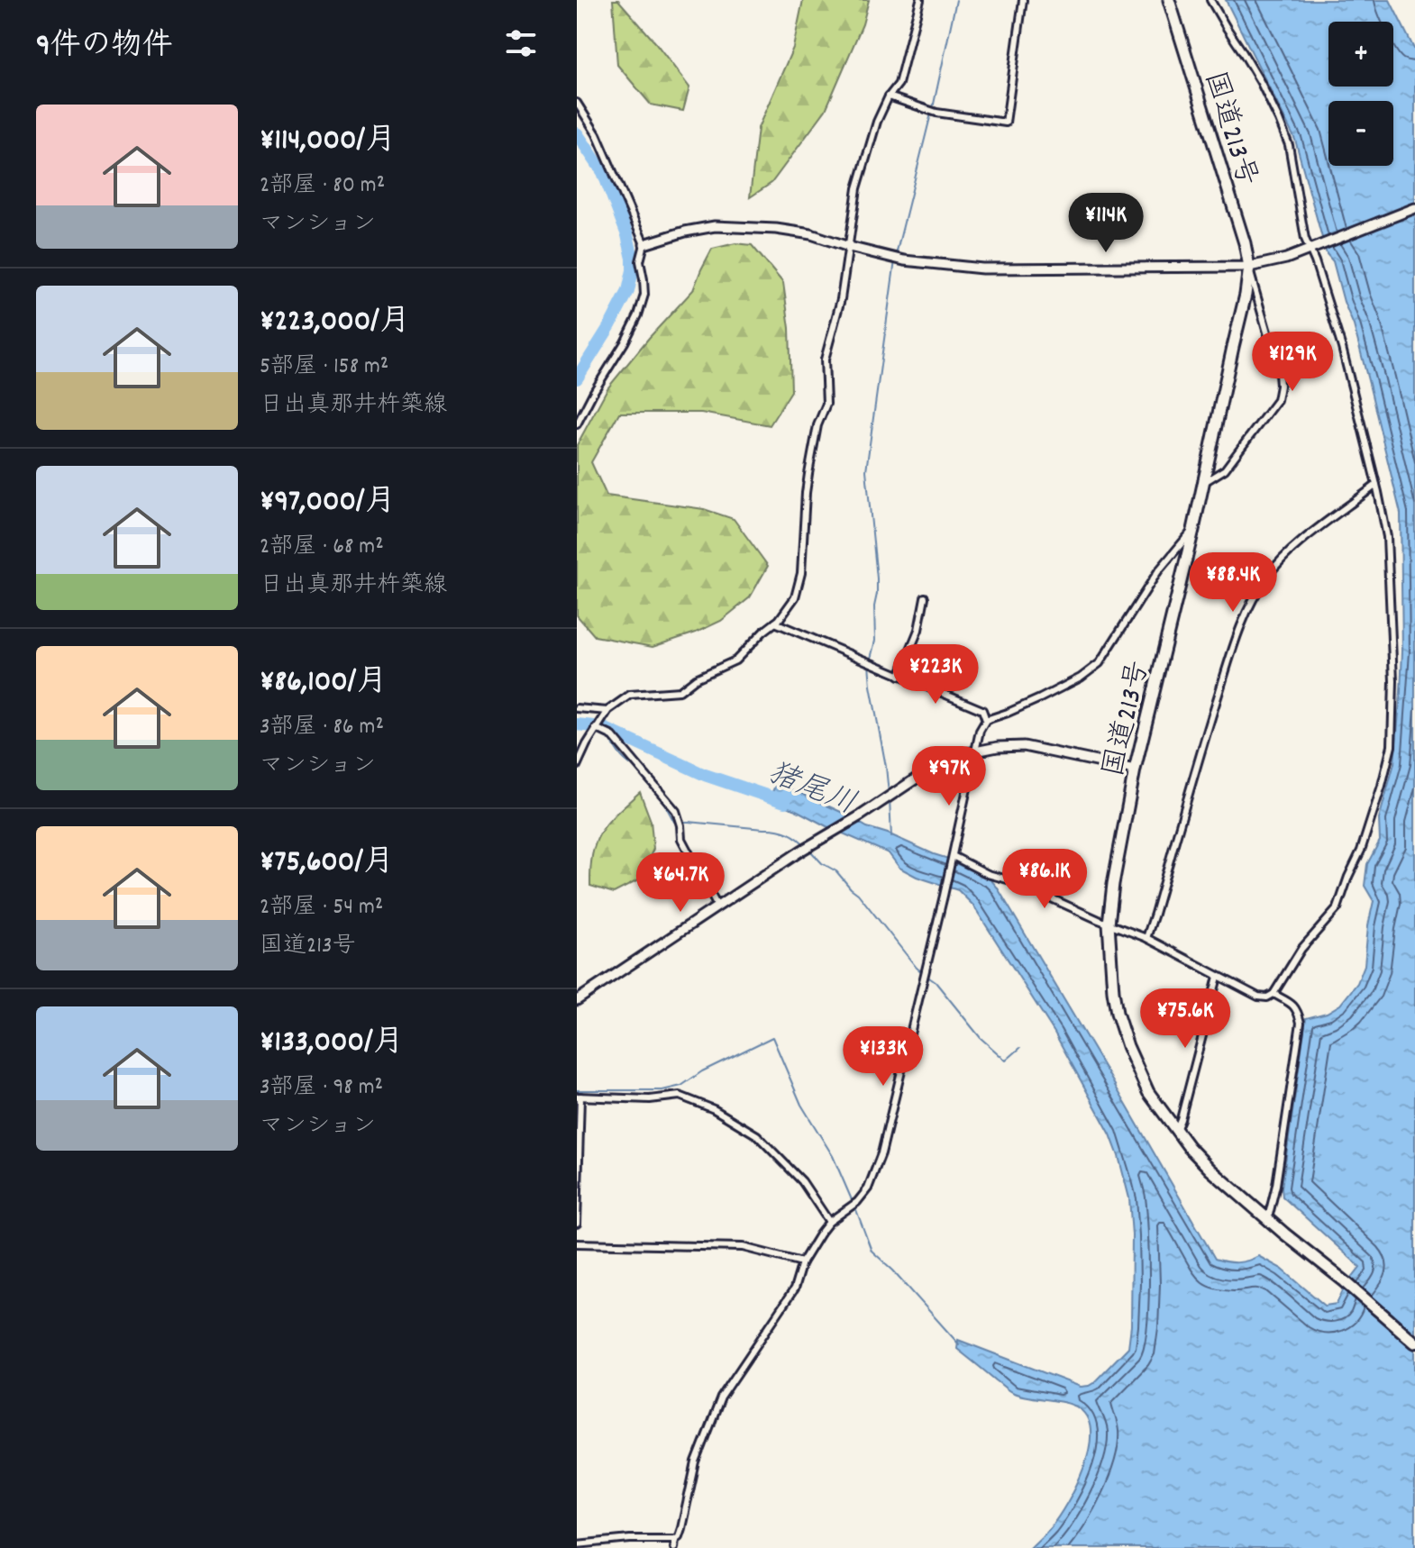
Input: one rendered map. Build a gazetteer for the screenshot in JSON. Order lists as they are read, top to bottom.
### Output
{
  "streets": {
    "highway": ["国道213号"]
  },
  "water": ["猪尾川"],
  "page": {
    "heading": "9件の物件",
    "map_buttons": ["+", "−"],
    "list": [
      {
        "name": "¥114,000/月",
        "note": "2部屋 · 80 m² · マンション"
      },
      {
        "name": "¥223,000/月",
        "note": "5部屋 · 158 m² · 日出真那井杵築線"
      },
      {
        "name": "¥97,000/月",
        "note": "2部屋 · 68 m² · 日出真那井杵築線"
      },
      {
        "name": "¥86,100/月",
        "note": "3部屋 · 86 m² · マンション"
      },
      {
        "name": "¥75,600/月",
        "note": "2部屋 · 54 m² · 国道213号"
      },
      {
        "name": "¥133,000/月",
        "note": "3部屋 · 98 m² · マンション"
      }
    ],
    "price": [
      "¥114K",
      "¥129K",
      "¥88.4K",
      "¥223K",
      "¥97K",
      "¥86.1K",
      "¥64.7K",
      "¥75.6K",
      "¥133K"
    ]
  }
}
